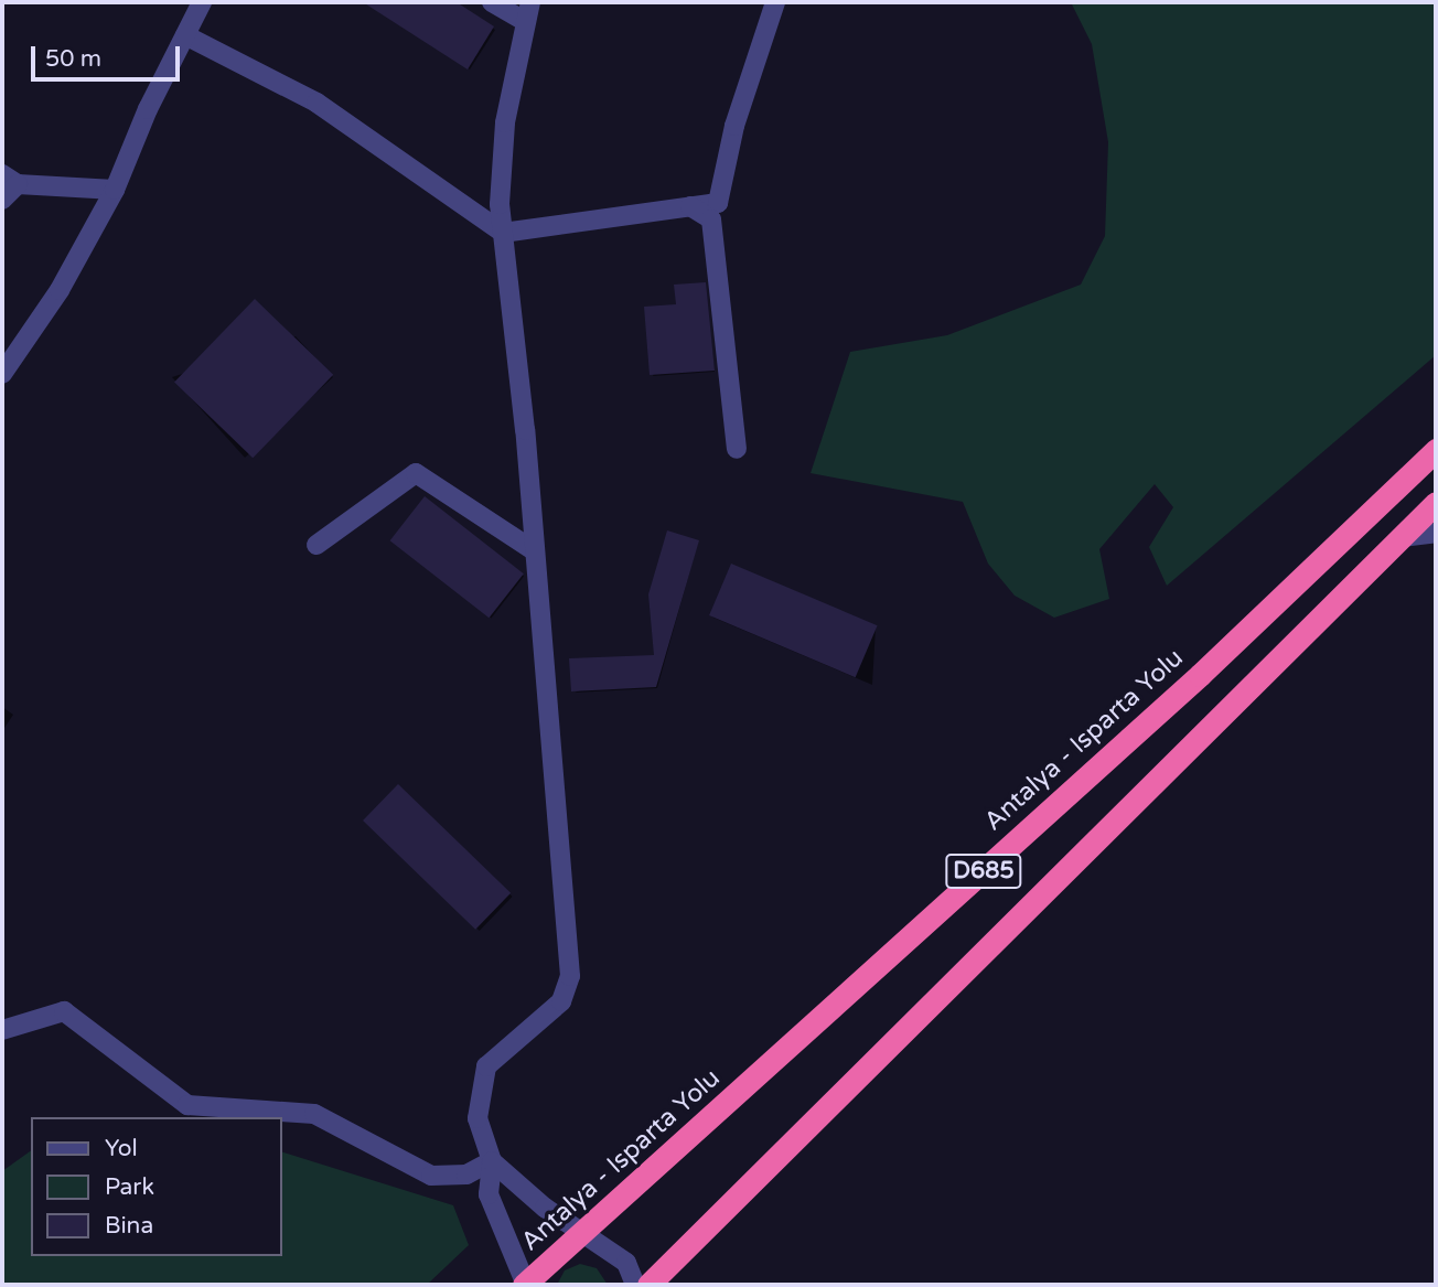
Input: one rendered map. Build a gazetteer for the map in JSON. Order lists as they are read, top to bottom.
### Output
{
  "streets": {
    "highway": ["Antalya - Isparta Yolu", "D685"]
  },
  "legend": ["Yol", "Park", "Bina"],
  "scale_bar": "50 m"
}
